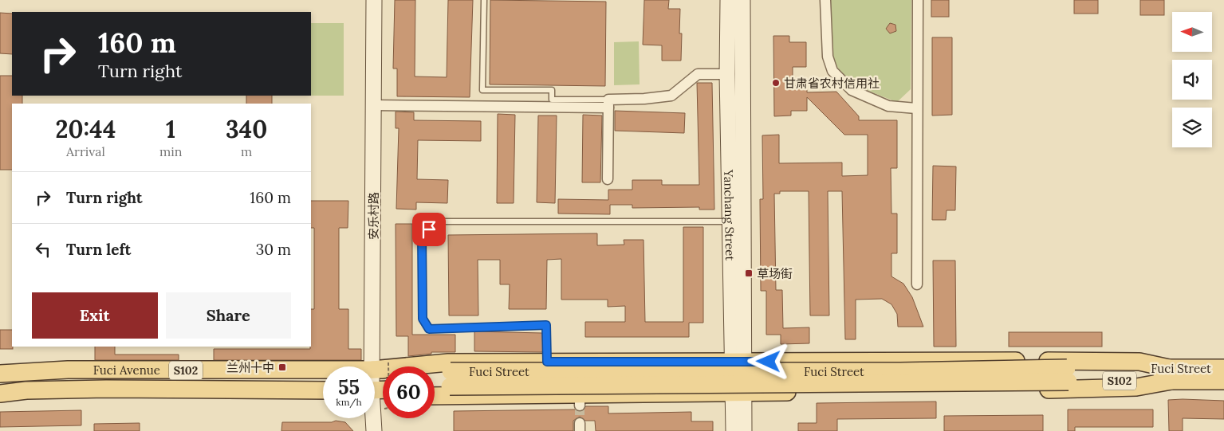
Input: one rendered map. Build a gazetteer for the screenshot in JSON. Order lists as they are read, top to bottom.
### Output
{
  "streets": {
    "main road": [
      "安乐村路",
      "Yanchang Street",
      "Fuci Street",
      "Fuci Avenue",
      "S102"
    ]
  },
  "places": {
    "other": ["甘肃省农村信用社"],
    "transit": ["草场街", "兰州十中"]
  },
  "north": "left",
  "page": {
    "turn": ["160 m", "Turn right"],
    "eta": [
      "20:44",
      "Arrival",
      "1",
      "min",
      "340",
      "m"
    ],
    "list": [
      {
        "name": "Turn right",
        "value": "160 m"
      },
      {
        "name": "Turn left",
        "value": "30 m"
      }
    ],
    "buttons": ["Exit", "Share"],
    "speed": "55 km/h",
    "limit": "60"
  }
}
